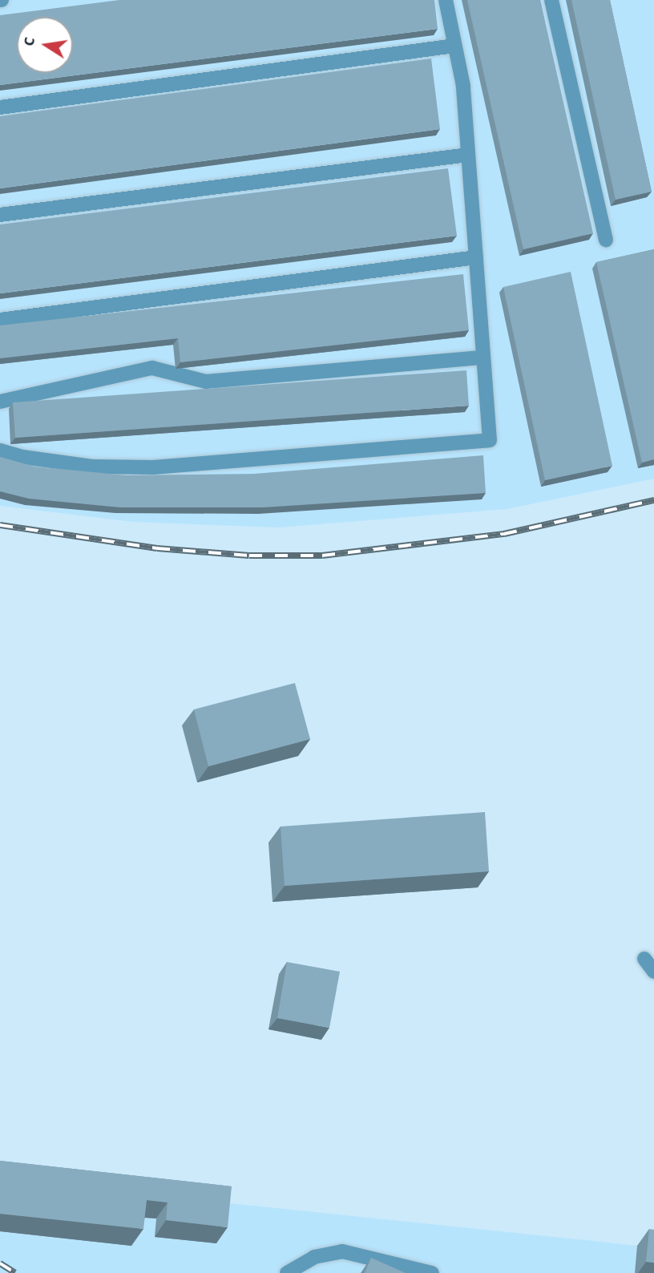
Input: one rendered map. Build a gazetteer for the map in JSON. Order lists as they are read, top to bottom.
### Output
{
  "north": "left"
}
